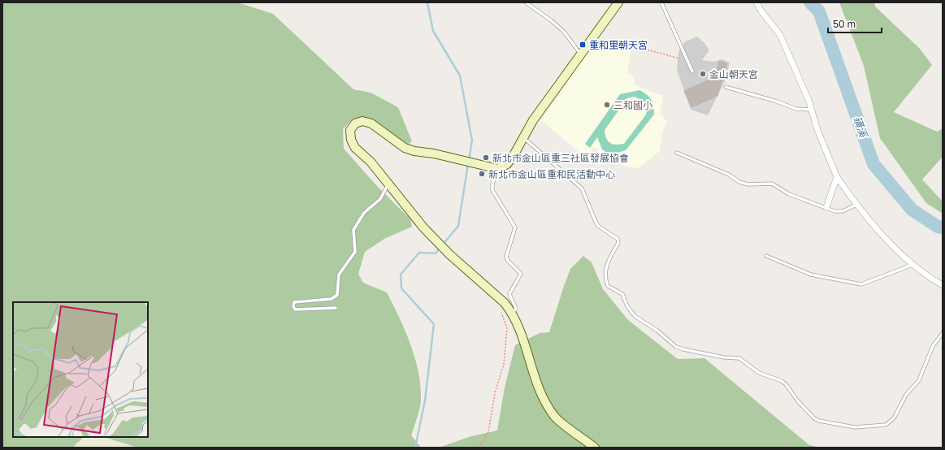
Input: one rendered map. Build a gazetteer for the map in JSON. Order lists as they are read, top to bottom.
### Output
{
  "water": ["磺溪"],
  "places": {
    "transit": ["重和里朝天宮"],
    "other": [
      "金山朝天宮",
      "三和國小",
      "新北市金山區重三社區發展協會",
      "新北市金山區重和民活動中心"
    ]
  },
  "scale_bar": "50 m"
}
